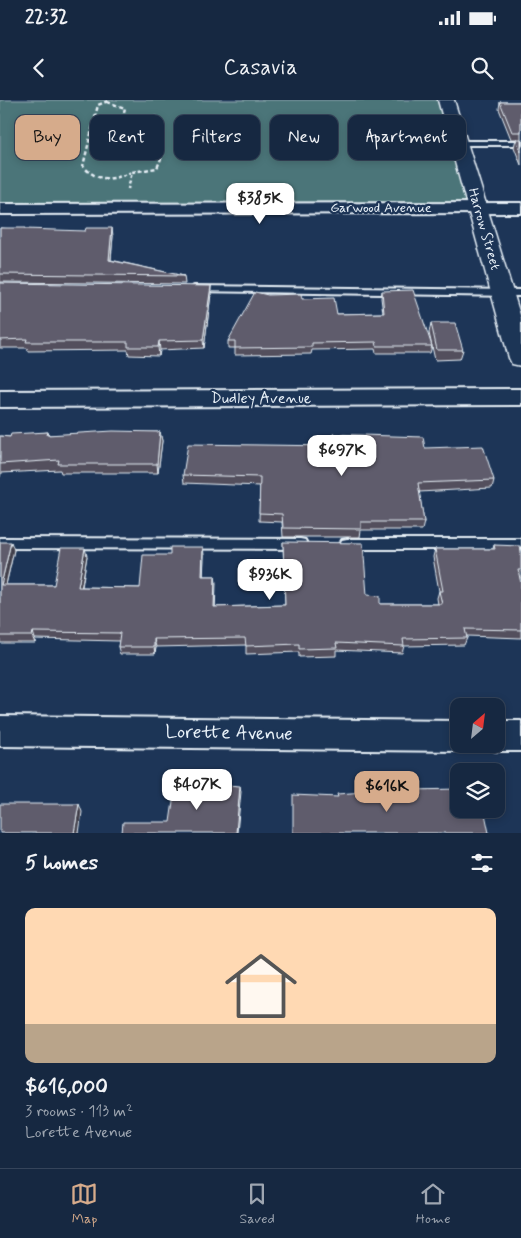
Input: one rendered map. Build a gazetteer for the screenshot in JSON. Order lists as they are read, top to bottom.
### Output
{
  "streets": {
    "street": [
      "Garwood Avenue",
      "Harrow Street",
      "Dudley Avenue",
      "Lorette Avenue"
    ]
  },
  "crossings": [
    ["Garwood Avenue", "Harrow Street"]
  ],
  "north": "top right",
  "page": {
    "status": "22:32",
    "header": "Casavia",
    "chip": [
      "Buy",
      "Rent",
      "Filters",
      "New",
      "Apartment"
    ],
    "price": [
      "$385K",
      "$697K",
      "$936K",
      "$407K",
      "$616K"
    ],
    "heading": "5 homes",
    "list": [
      {
        "name": "$616,000",
        "note": "3 rooms · 113 m² · Lorette Avenue"
      }
    ],
    "tabs": ["Map", "Saved", "Home"]
  }
}
